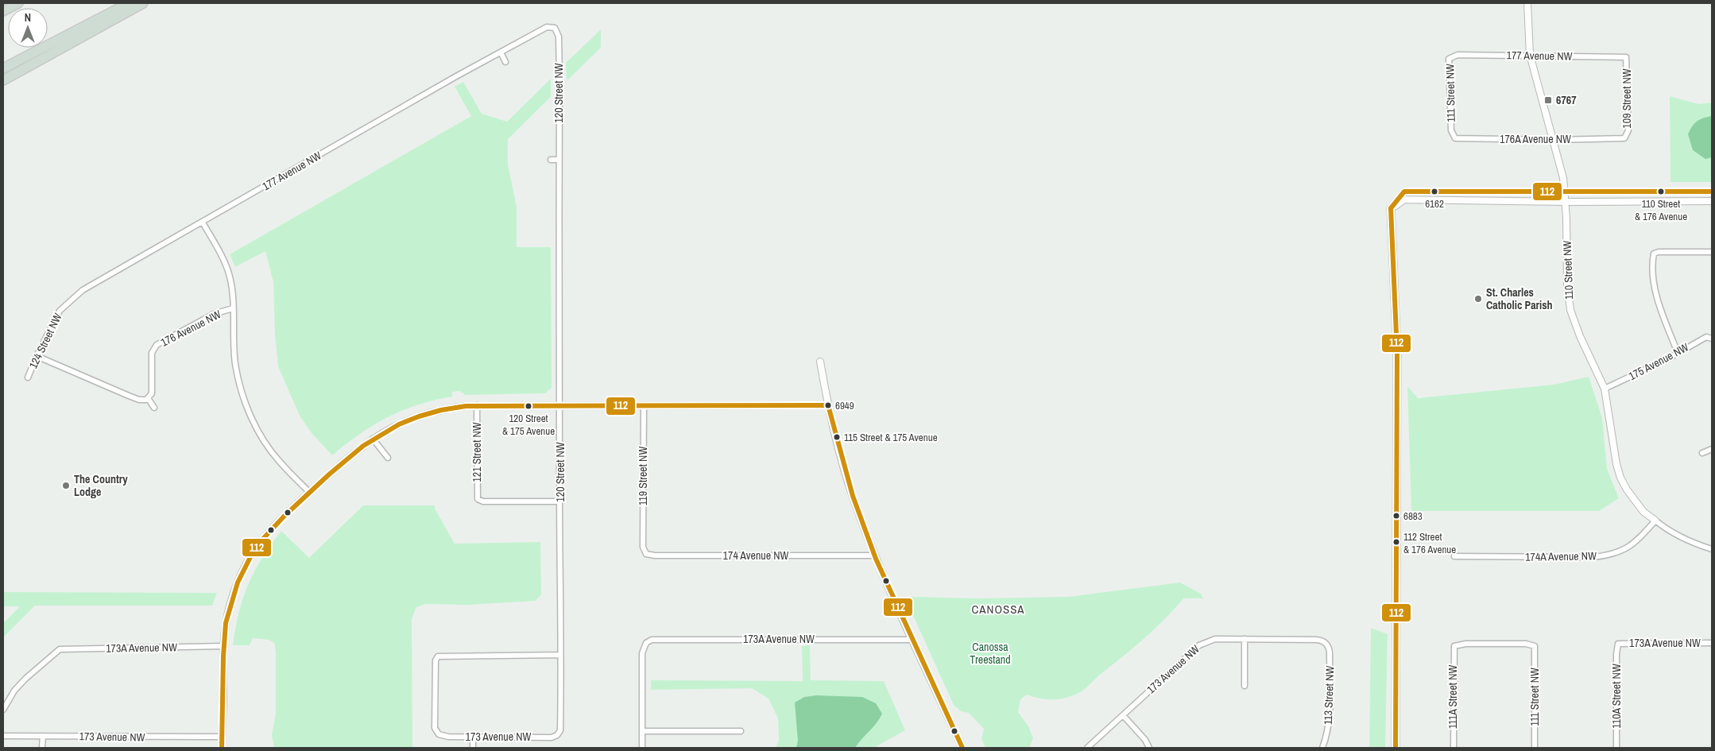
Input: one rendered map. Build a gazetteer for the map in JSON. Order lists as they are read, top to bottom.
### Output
{
  "streets": {
    "street": [
      "177 Avenue NW",
      "120 Street NW",
      "111 Street NW",
      "109 Street NW",
      "176A Avenue NW",
      "110 Street NW",
      "176 Avenue NW",
      "124 Street NW",
      "175 Avenue NW",
      "121 Street NW",
      "119 Street NW",
      "174 Avenue NW",
      "174A Avenue NW",
      "173A Avenue NW",
      "173 Avenue NW",
      "113 Street NW",
      "110A Street NW",
      "111A Street NW"
    ]
  },
  "crossings": [
    ["177 Avenue NW", "120 Street NW"],
    ["177 Avenue NW", "111 Street NW"],
    ["177 Avenue NW", "109 Street NW"],
    ["177 Avenue NW", "110 Street NW"],
    ["177 Avenue NW", "124 Street NW"],
    ["120 Street NW", "121 Street NW"],
    ["120 Street NW", "173 Avenue NW"],
    ["111 Street NW", "176A Avenue NW"],
    ["111 Street NW", "111A Street NW"],
    ["109 Street NW", "176A Avenue NW"],
    ["176A Avenue NW", "110 Street NW"],
    ["110 Street NW", "175 Avenue NW"],
    ["110 Street NW", "174A Avenue NW"],
    ["119 Street NW", "174 Avenue NW"],
    ["173A Avenue NW", "110A Street NW"],
    ["173 Avenue NW", "113 Street NW"]
  ],
  "districts": ["CANOSSA"],
  "parks": ["Canossa Treestand"],
  "places": {
    "transit": ["6767"],
    "other": [
      "6162",
      "110 Street & 176 Avenue",
      "St. Charles Catholic Parish",
      "6949",
      "120 Street & 175 Avenue",
      "115 Street & 175 Avenue",
      "The Country Lodge",
      "6883",
      "112 Street & 176 Avenue"
    ]
  },
  "lines": ["transit line 112"],
  "north": "top"
}
